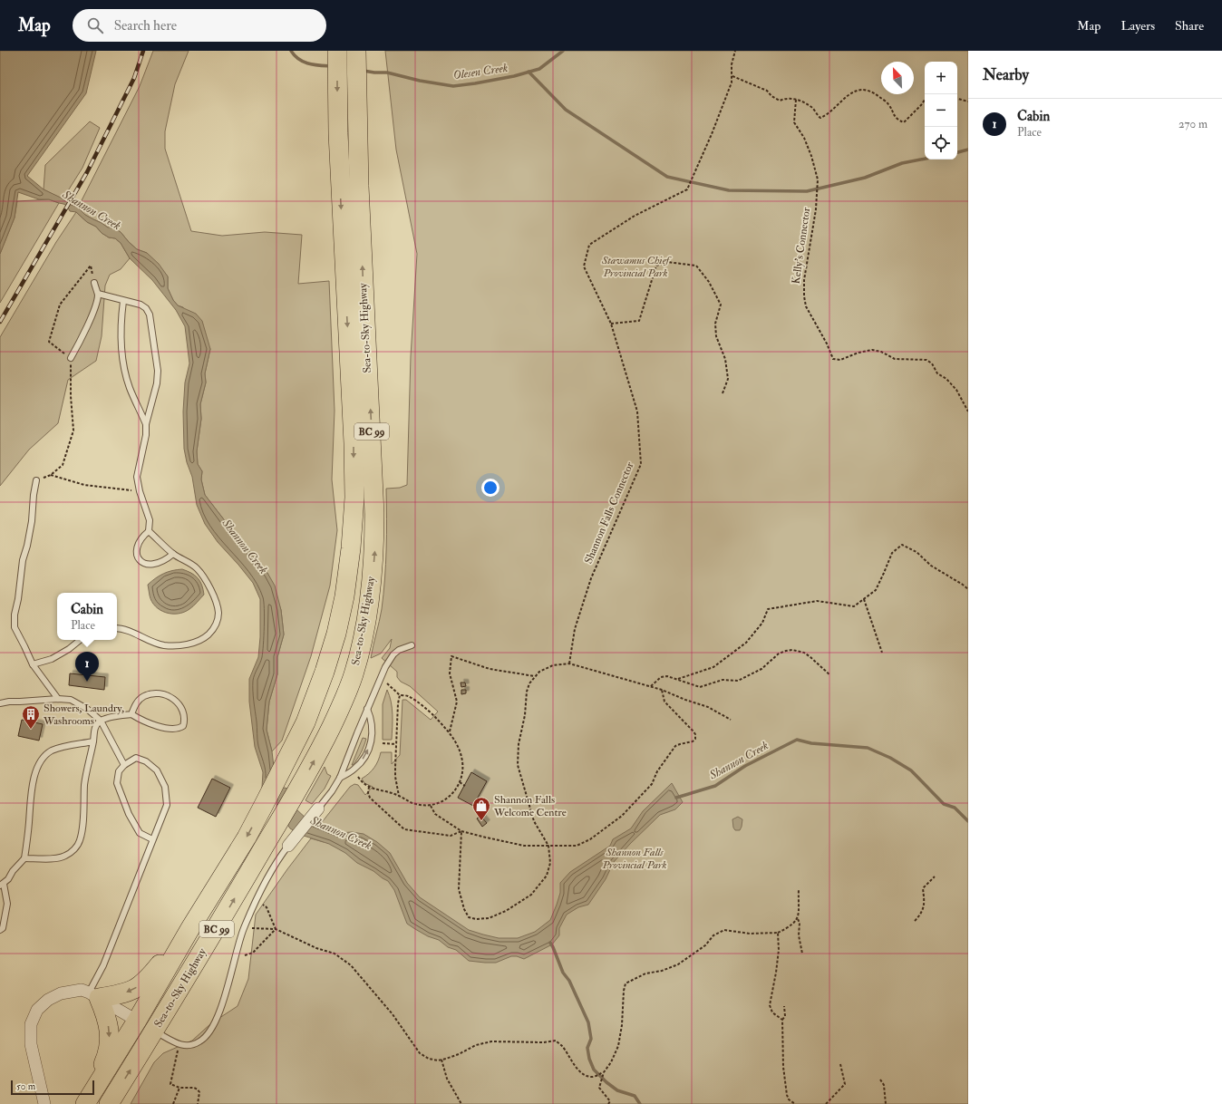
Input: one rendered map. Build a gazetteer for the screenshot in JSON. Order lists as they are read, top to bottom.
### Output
{
  "streets": {
    "highway": ["Sea-to-Sky Highway", "BC 99"],
    "path": ["Kelly’s Connector", "Shannon Falls Connector"]
  },
  "water": ["Olesen Creek", "Shannon Creek"],
  "parks": ["Stawamus Chief Provincial Park", "Shannon Falls Provincial Park"],
  "places": {
    "building": ["Showers, Laundry, Washrooms"],
    "shop": ["Shannon Falls Welcome Centre"]
  },
  "scale_bar": "50 m",
  "north": "top left",
  "page": {
    "header": "Map",
    "search": "Search here",
    "nav": ["Map", "Layers", "Share"],
    "heading": "Nearby",
    "map_buttons": ["+", "−"],
    "list": [
      {
        "mark": "1",
        "name": "Cabin",
        "note": "Place",
        "value": "270 m"
      }
    ],
    "popup": ["Cabin", "Place"],
    "pins": "1",
    "scale": "50 m"
  }
}
